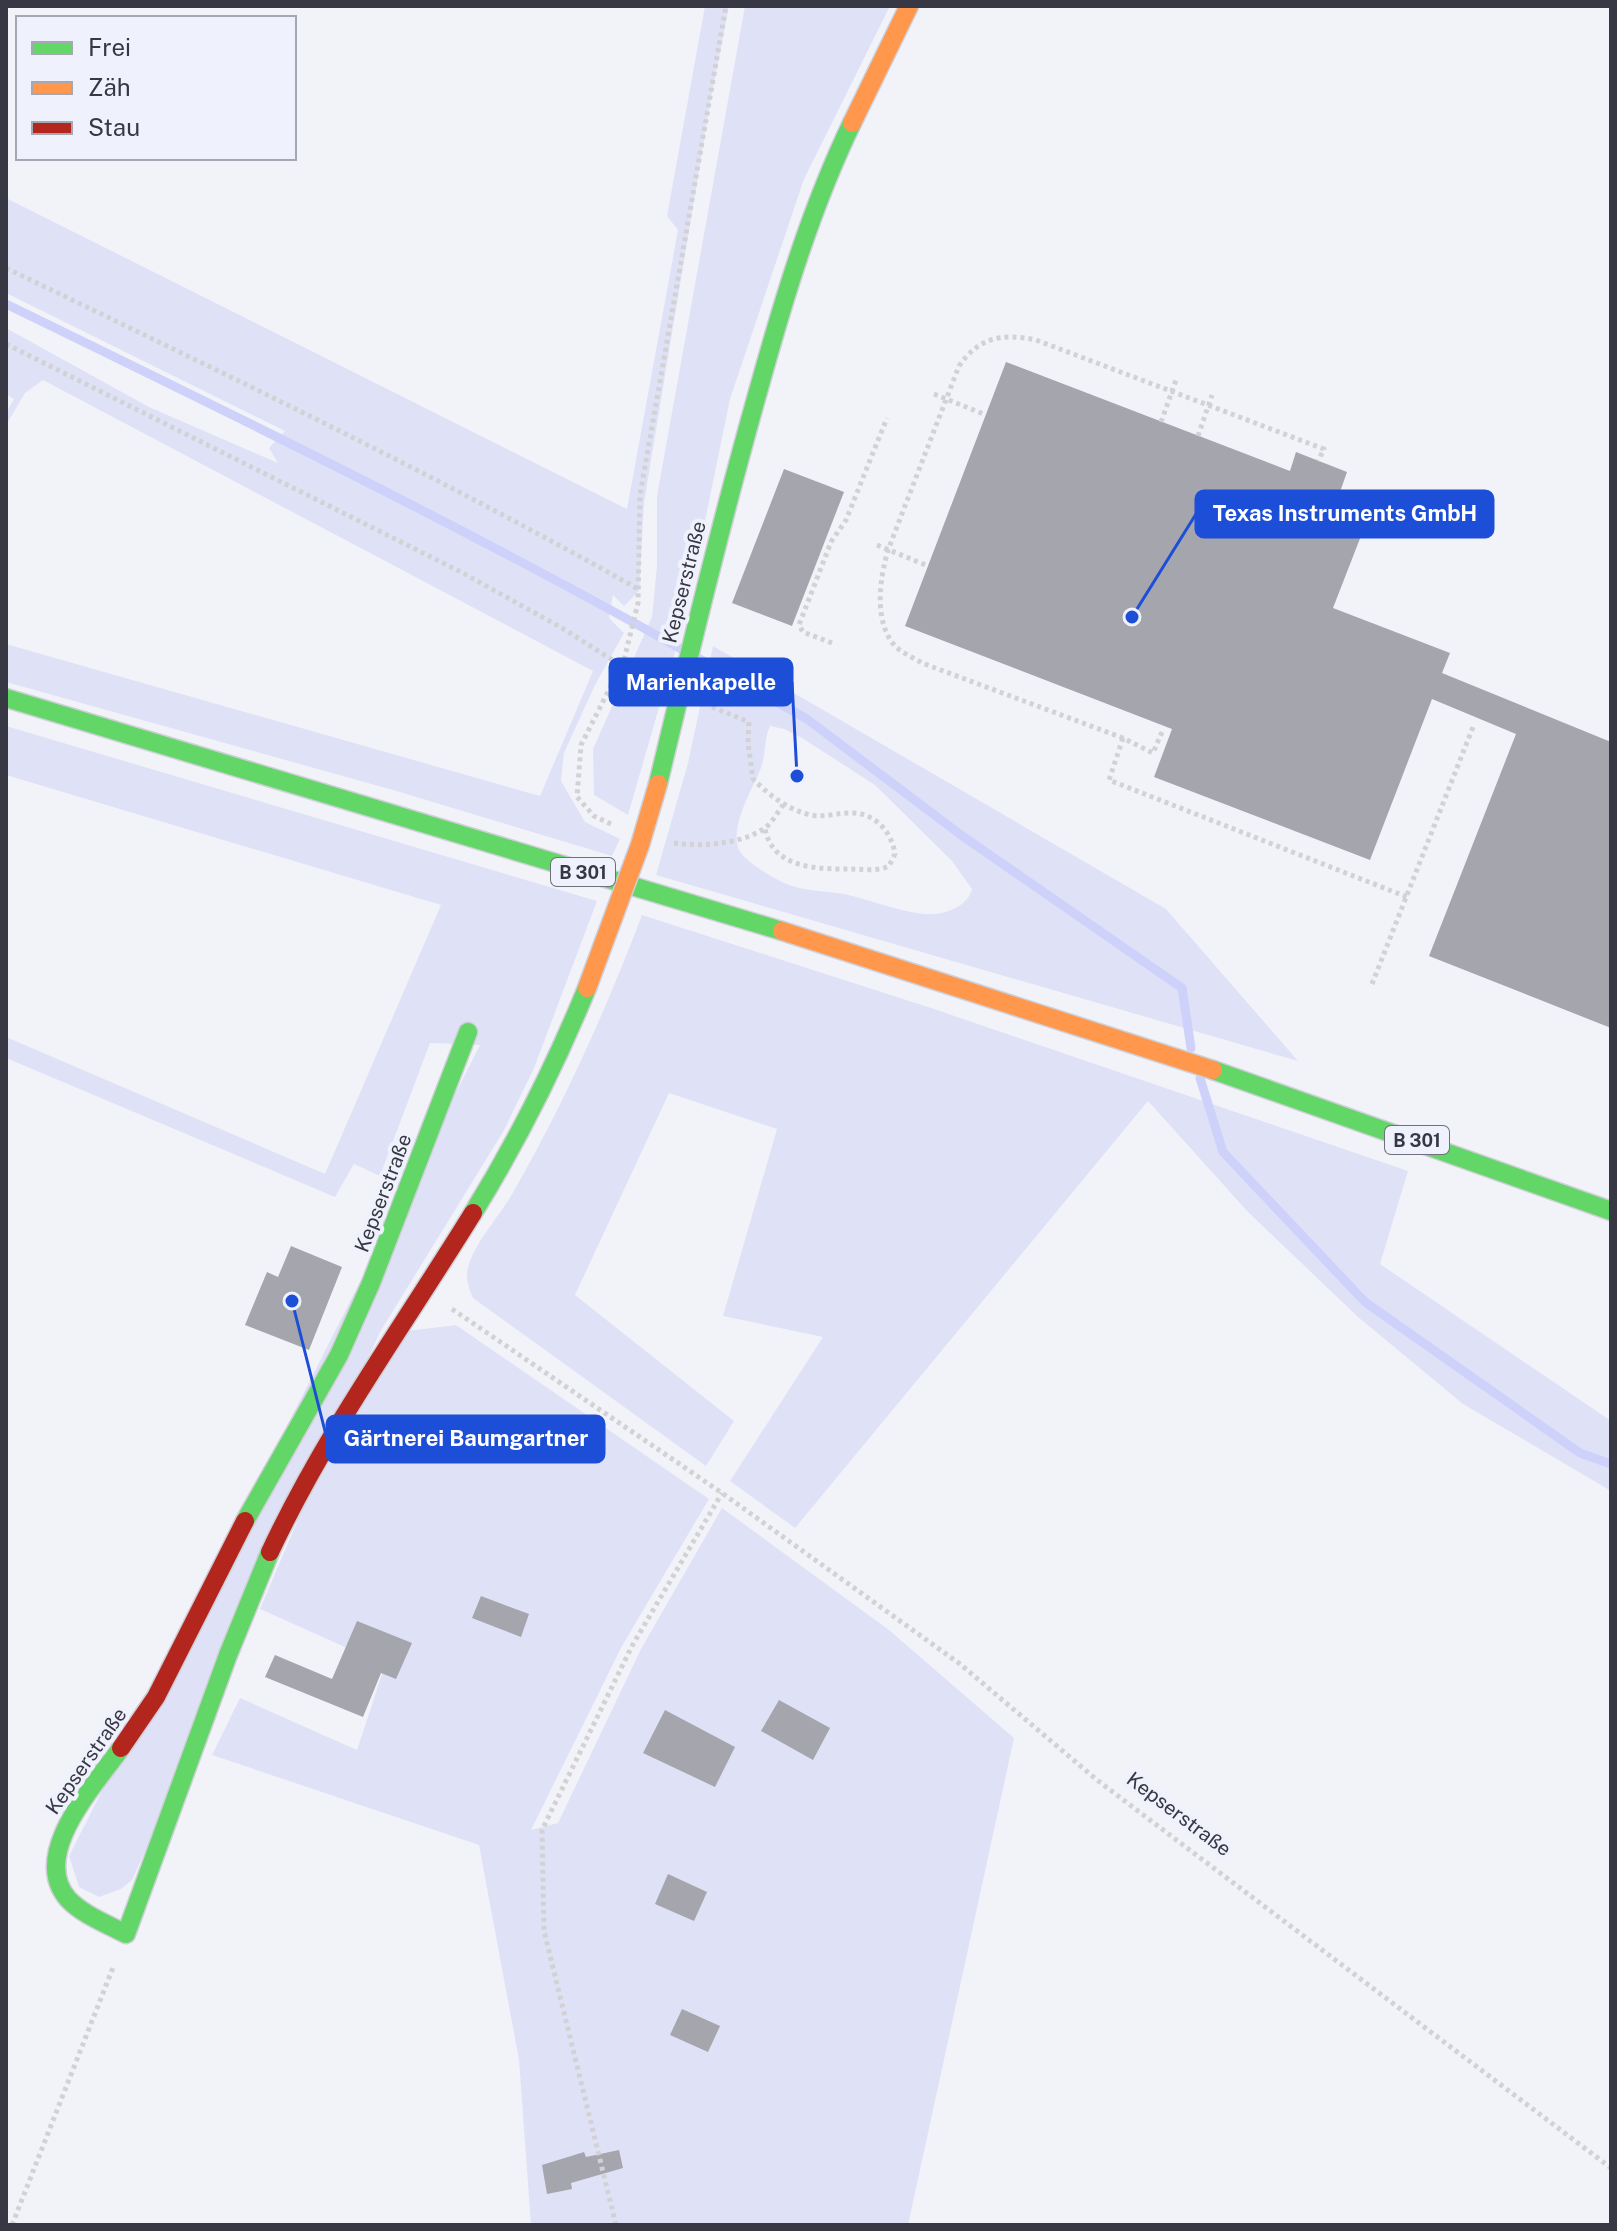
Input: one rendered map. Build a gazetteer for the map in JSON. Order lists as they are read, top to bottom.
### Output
{
  "streets": {
    "street": ["Kepserstraße", "B 301"]
  },
  "places": ["Texas Instruments GmbH", "Marienkapelle", "Gärtnerei Baumgartner"],
  "legend": ["Frei", "Zäh", "Stau"]
}
